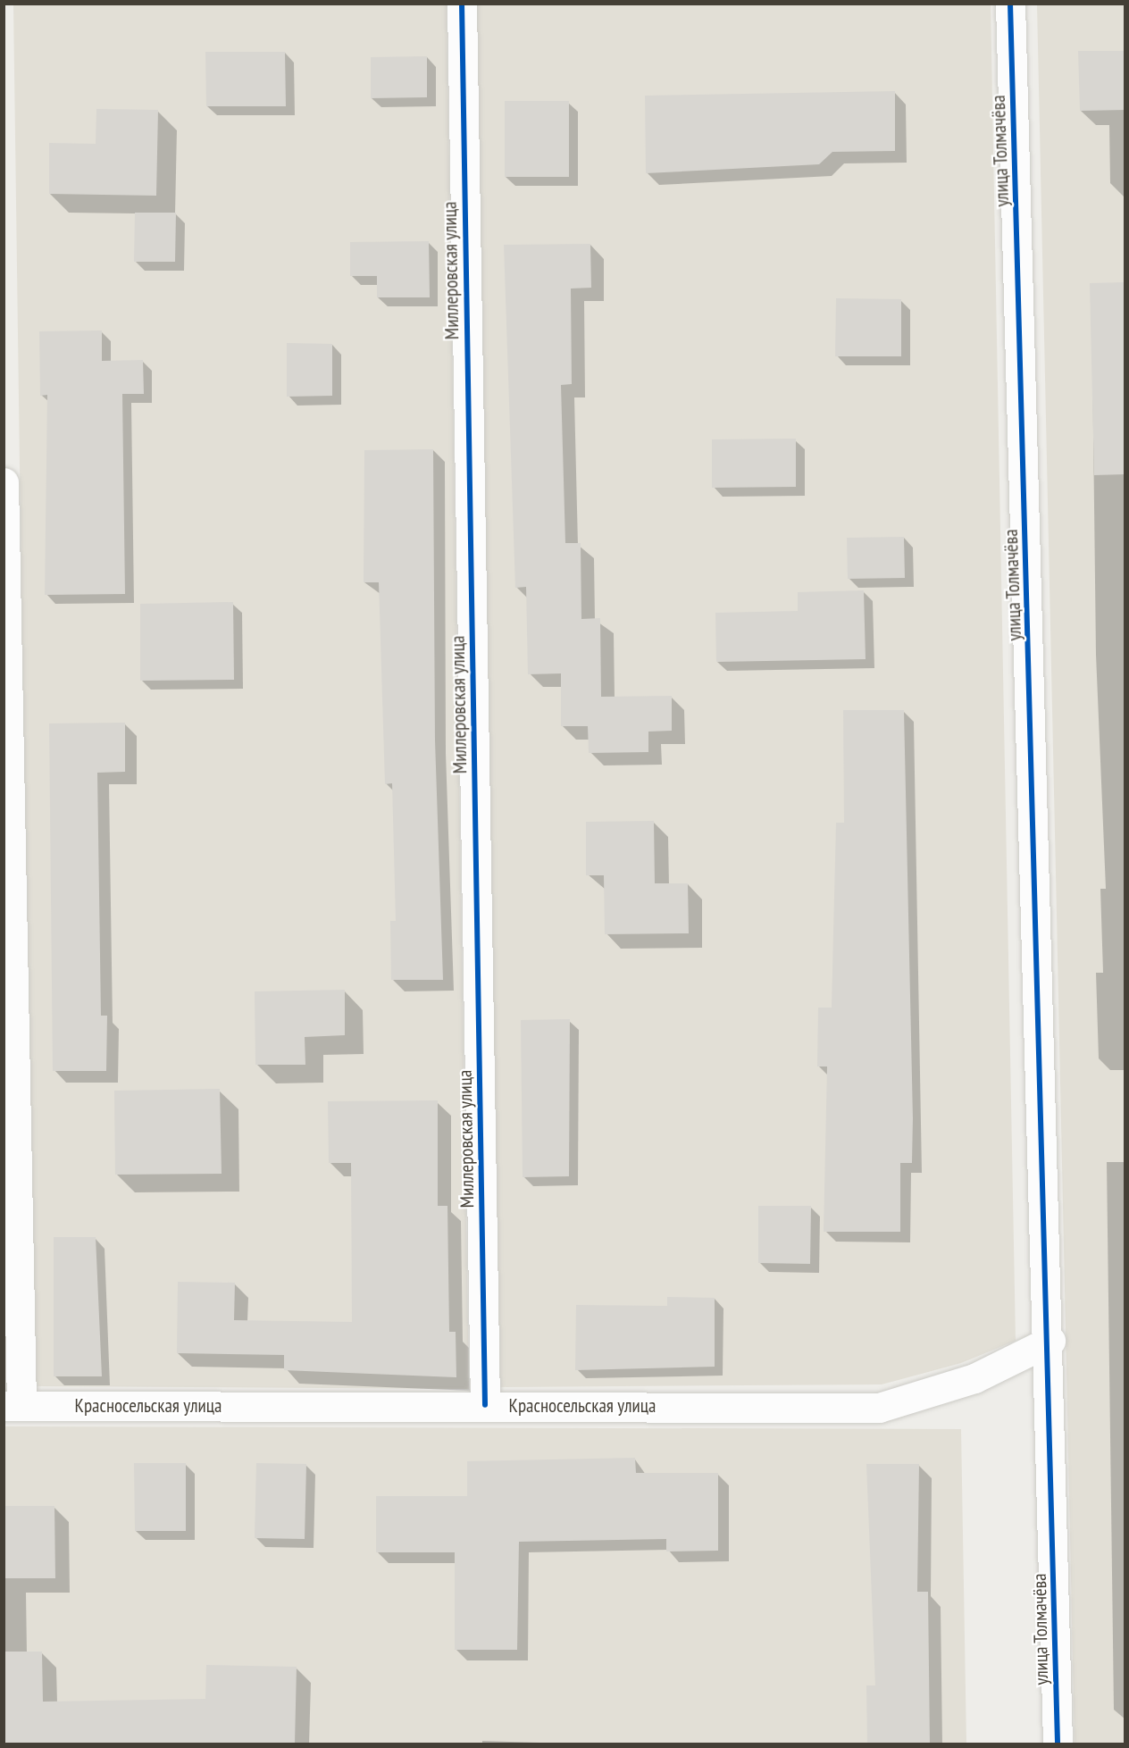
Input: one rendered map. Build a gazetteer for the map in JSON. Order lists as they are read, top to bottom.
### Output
{
  "streets": {
    "street": ["улица Толмачёва", "Миллеровская улица", "Красносельская улица"]
  },
  "crossings": [
    ["улица Толмачёва", "Красносельская улица"],
    ["Миллеровская улица", "Красносельская улица"]
  ]
}
